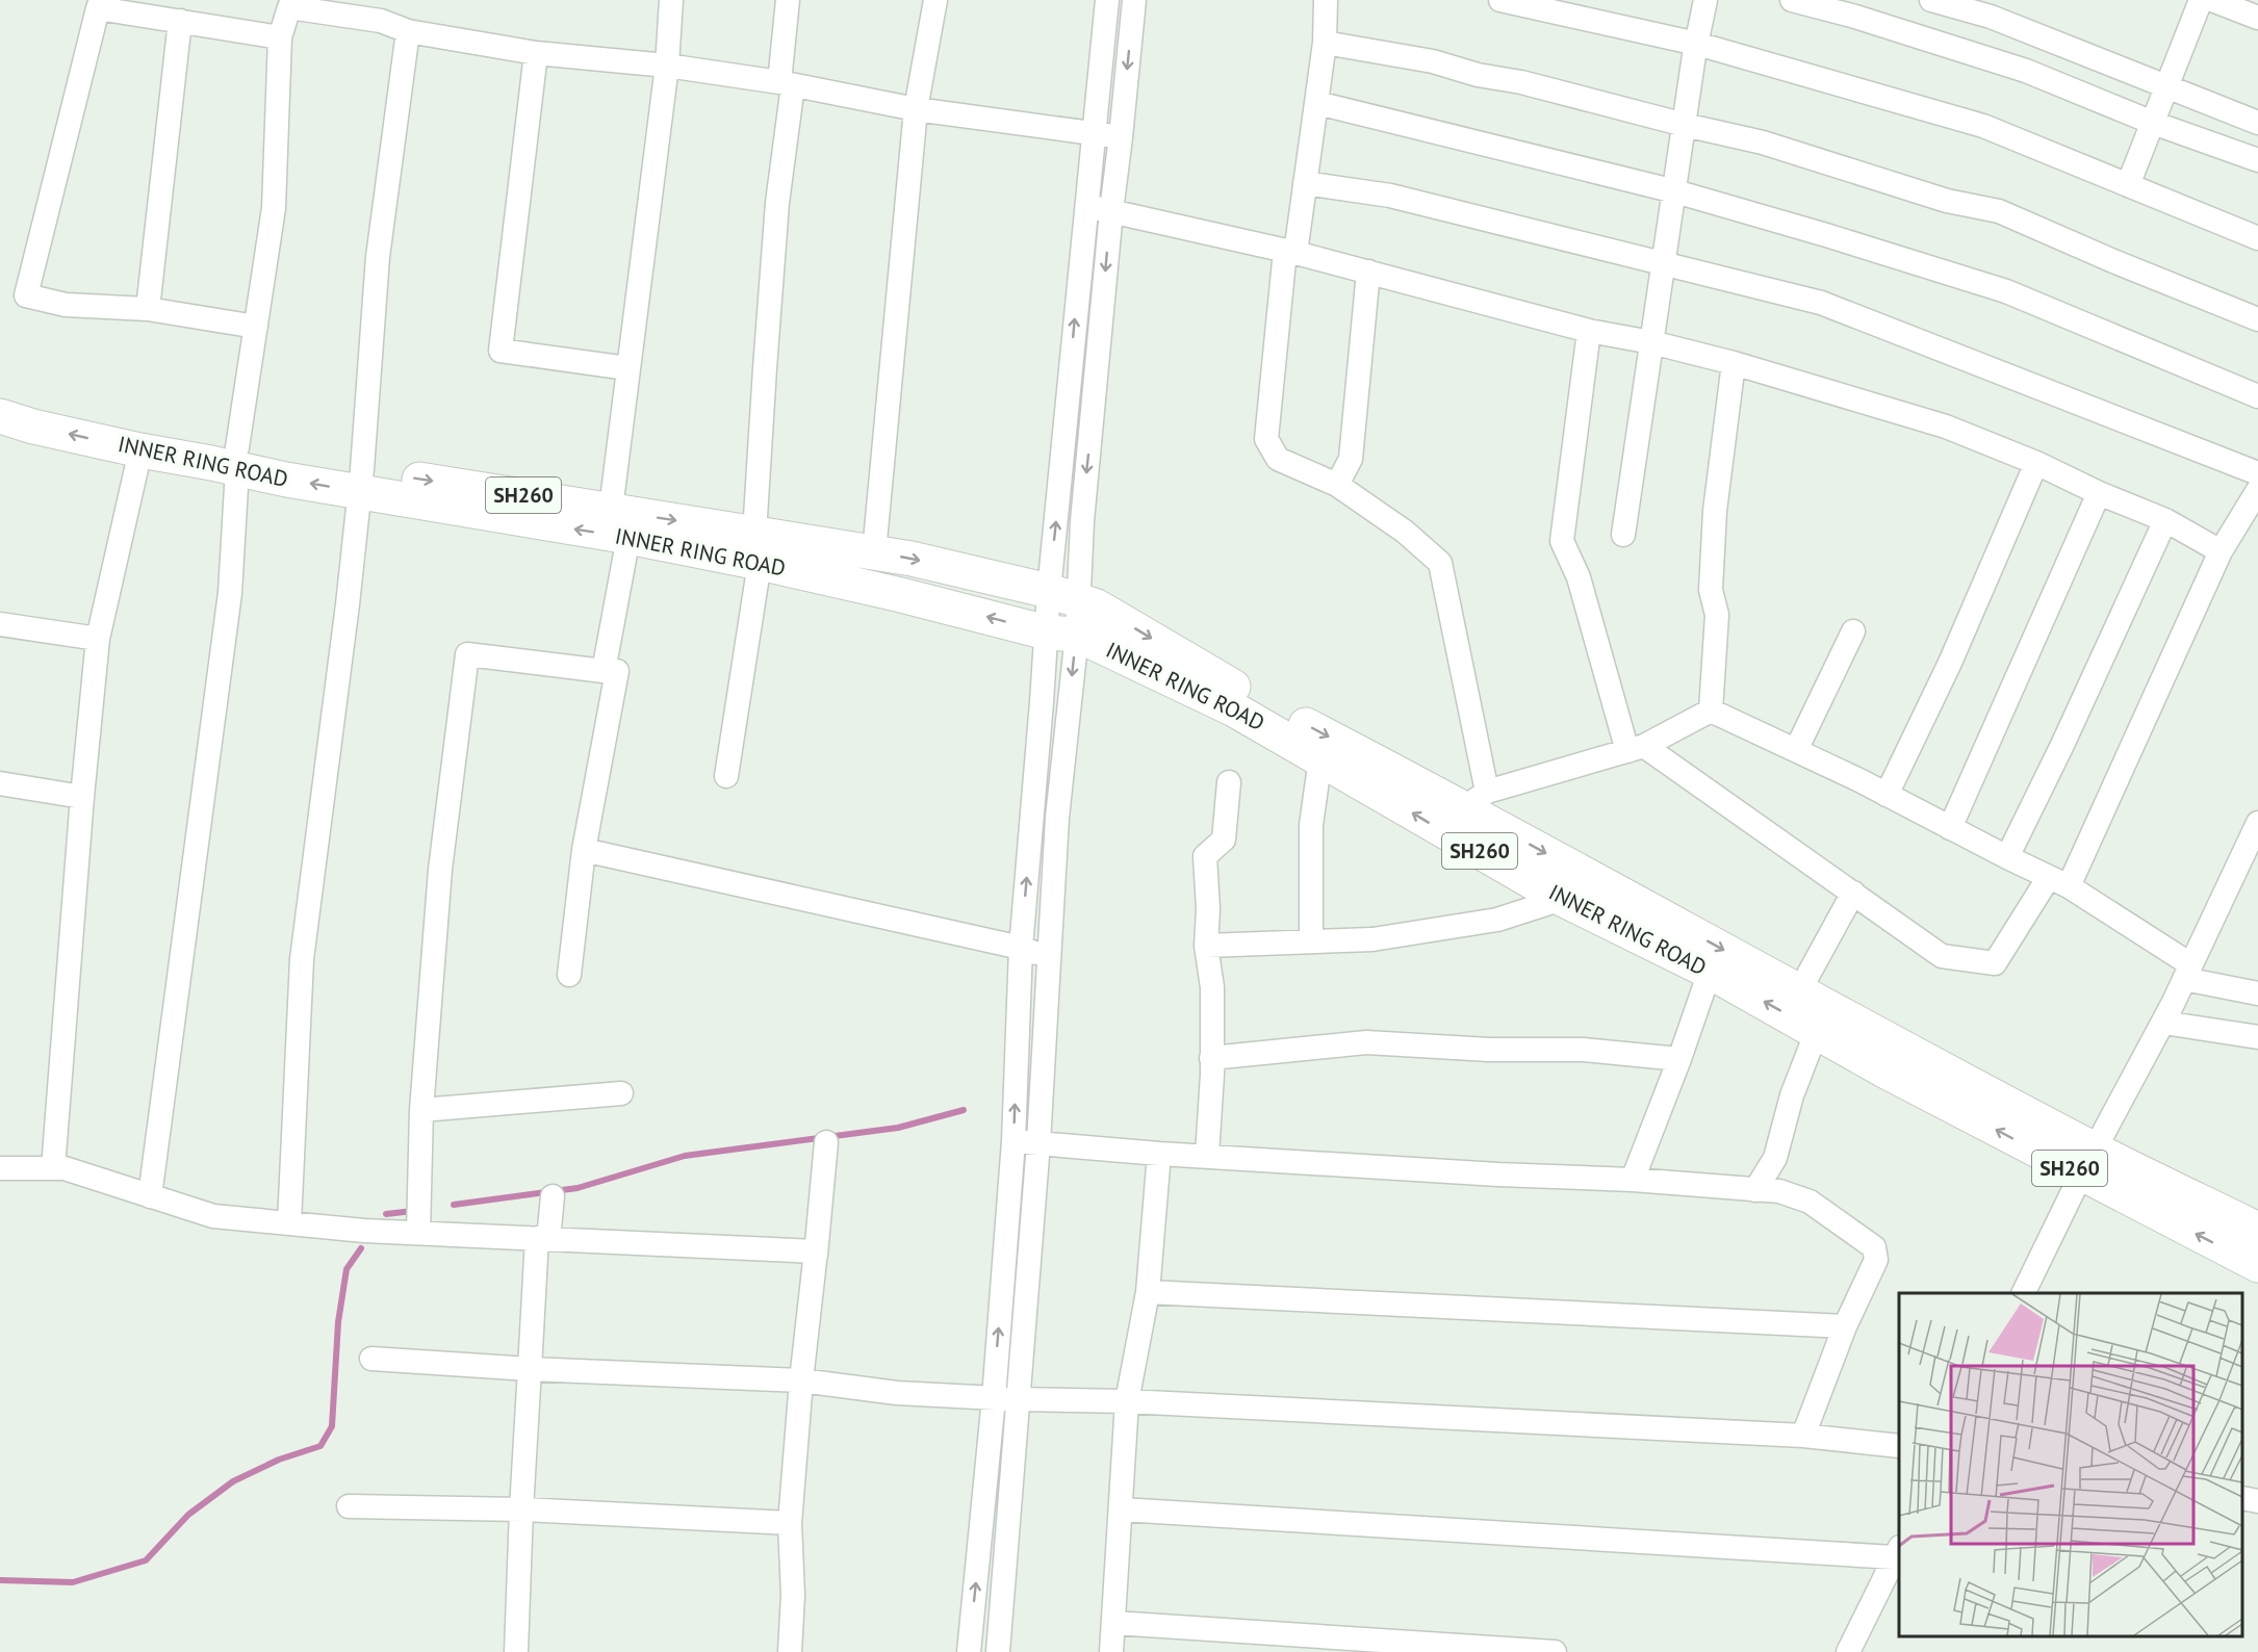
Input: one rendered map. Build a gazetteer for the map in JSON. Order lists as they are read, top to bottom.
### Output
{
  "streets": {
    "highway": ["INNER RING ROAD", "SH260"]
  }
}
